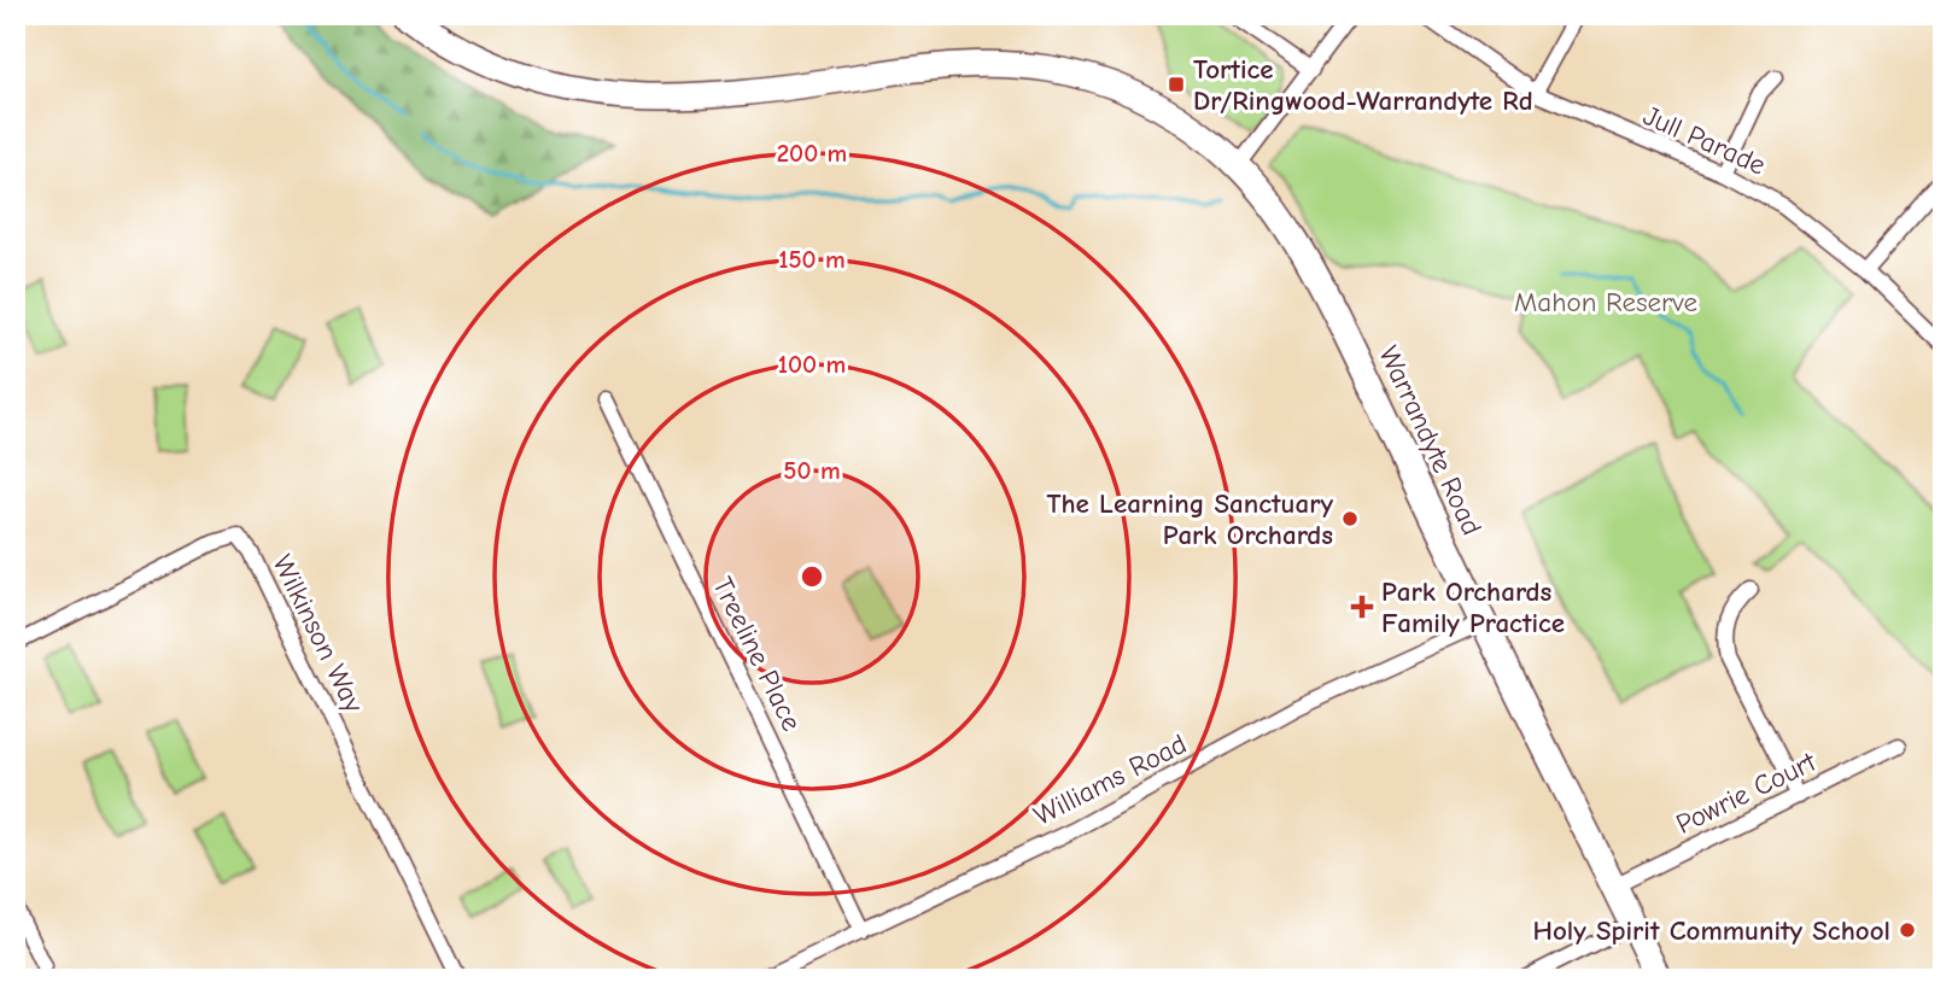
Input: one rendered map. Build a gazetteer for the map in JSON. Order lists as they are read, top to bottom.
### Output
{
  "streets": {
    "main road": ["Warrandyte Road"],
    "street": [
      "Jull Parade",
      "Wilkinson Way",
      "Treeline Place",
      "Williams Road",
      "Powrie Court"
    ]
  },
  "crossings": [
    ["Warrandyte Road", "Williams Road"],
    ["Warrandyte Road", "Powrie Court"],
    ["Treeline Place", "Williams Road"]
  ],
  "parks": ["Mahon Reserve"],
  "places": {
    "transit": ["Tortice Dr/Ringwood-Warrandyte Rd"],
    "other": ["The Learning Sanctuary Park Orchards", "Holy Spirit Community School"],
    "health": ["Park Orchards Family Practice"]
  },
  "rings": [
    "200 m",
    "150 m",
    "100 m",
    "50 m"
  ]
}
